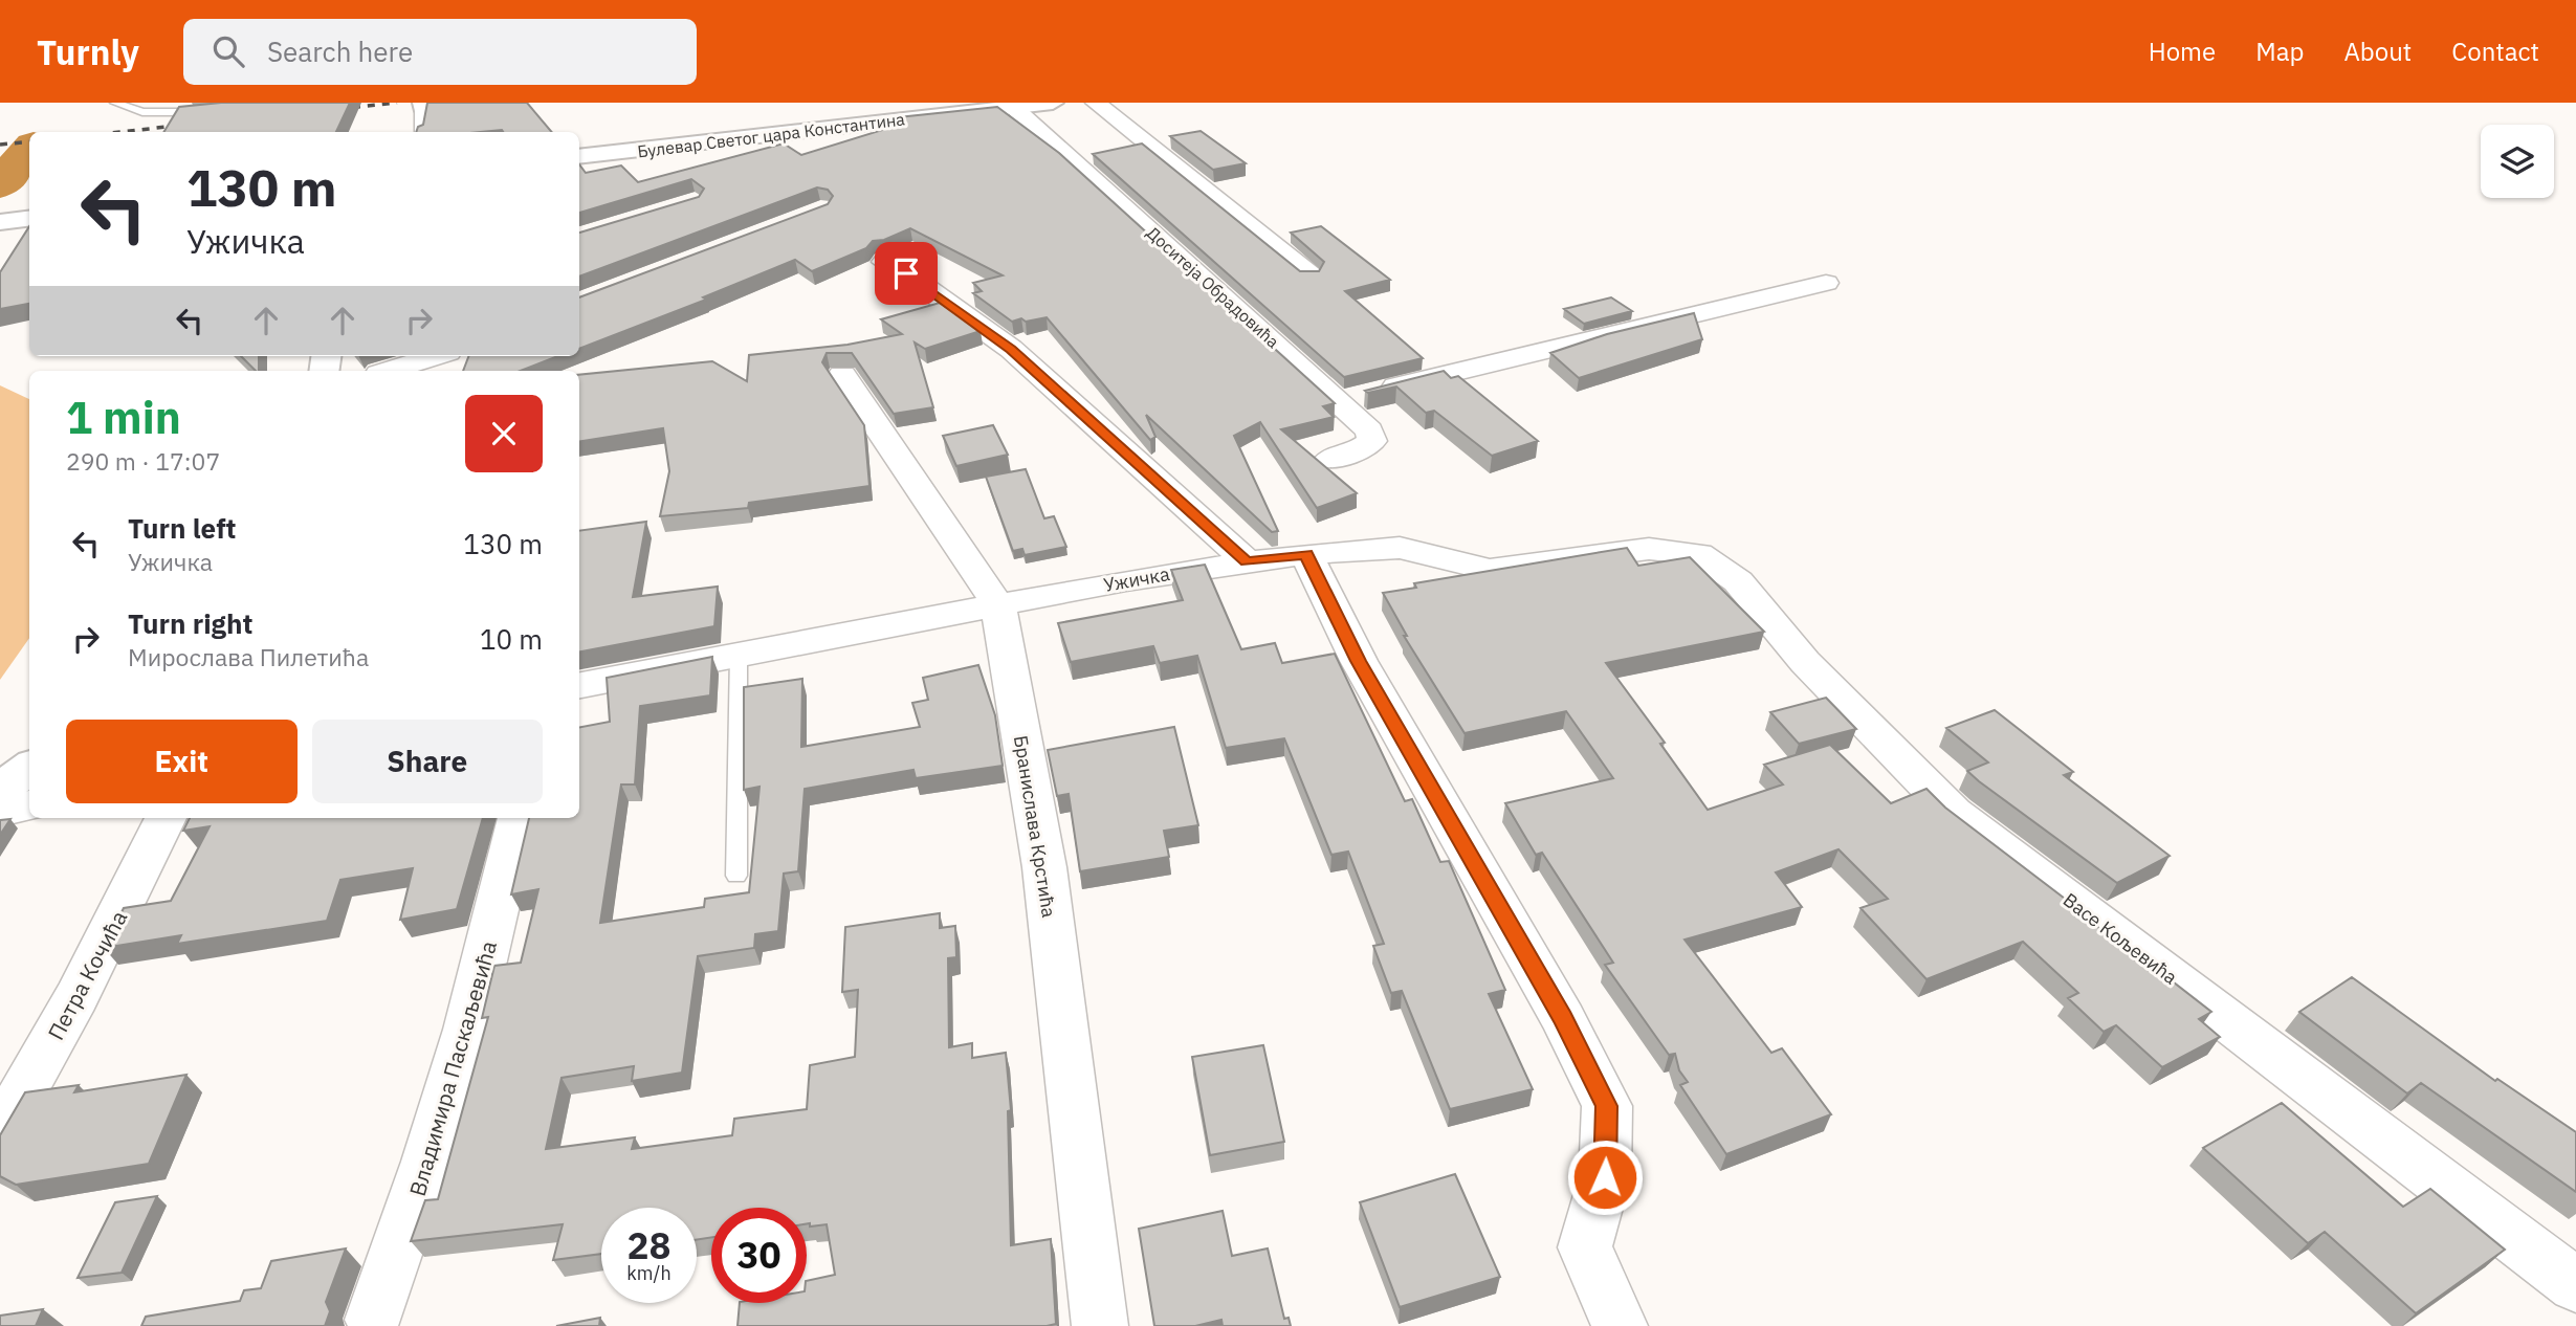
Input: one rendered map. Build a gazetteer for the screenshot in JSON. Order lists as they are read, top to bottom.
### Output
{
  "streets": {
    "main road": ["Булевар Светог цара Константина"],
    "street": [
      "Доситеја Обрадовића",
      "Ужичка",
      "Бранислава Крстића",
      "Васе Кољевића",
      "Петра Кочића",
      "Владимира Паскаљевића"
    ]
  },
  "crossings": [
    ["Булевар Светог цара Константина", "Доситеја Обрадовића"],
    ["Ужичка", "Бранислава Крстића"],
    ["Ужичка", "Васе Кољевића"]
  ],
  "page": {
    "header": "Turnly",
    "search": "Search here",
    "nav": [
      "Home",
      "Map",
      "About",
      "Contact"
    ],
    "turn": ["130 m", "Ужичка"],
    "heading": ["1 min", "290 m · 17:07"],
    "list": [
      {
        "name": "Turn left",
        "note": "Ужичка",
        "value": "130 m"
      },
      {
        "name": "Turn right",
        "note": "Мирослава Пилетића",
        "value": "10 m"
      }
    ],
    "buttons": ["Exit", "Share"],
    "speed": "28 km/h",
    "limit": "30"
  }
}
